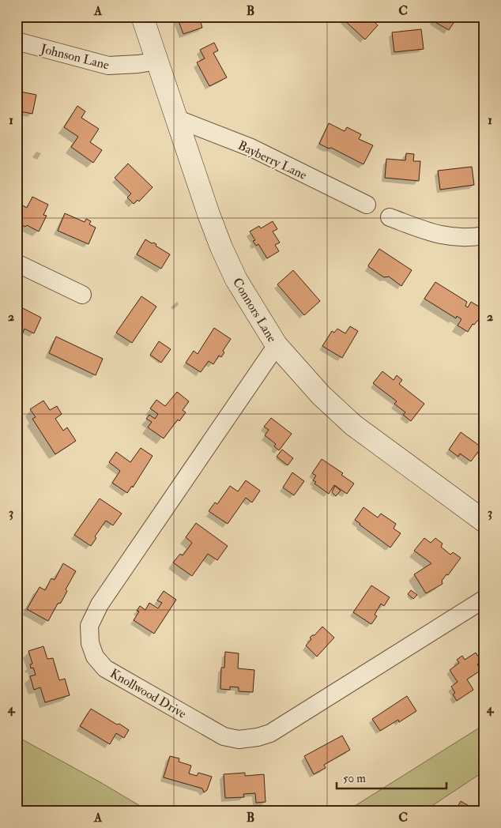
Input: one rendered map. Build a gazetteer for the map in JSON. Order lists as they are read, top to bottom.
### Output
{
  "streets": {
    "street": [
      "Johnson Lane",
      "Bayberry Lane",
      "Connors Lane",
      "Knollwood Drive"
    ]
  },
  "crossings": [
    ["Johnson Lane", "Connors Lane"],
    ["Bayberry Lane", "Connors Lane"],
    ["Connors Lane", "Knollwood Drive"]
  ],
  "scale_bar": "50 m",
  "grid": {
    "columns": ["A", "B", "C"],
    "rows": [
      "1",
      "2",
      "3",
      "4"
    ]
  }
}
